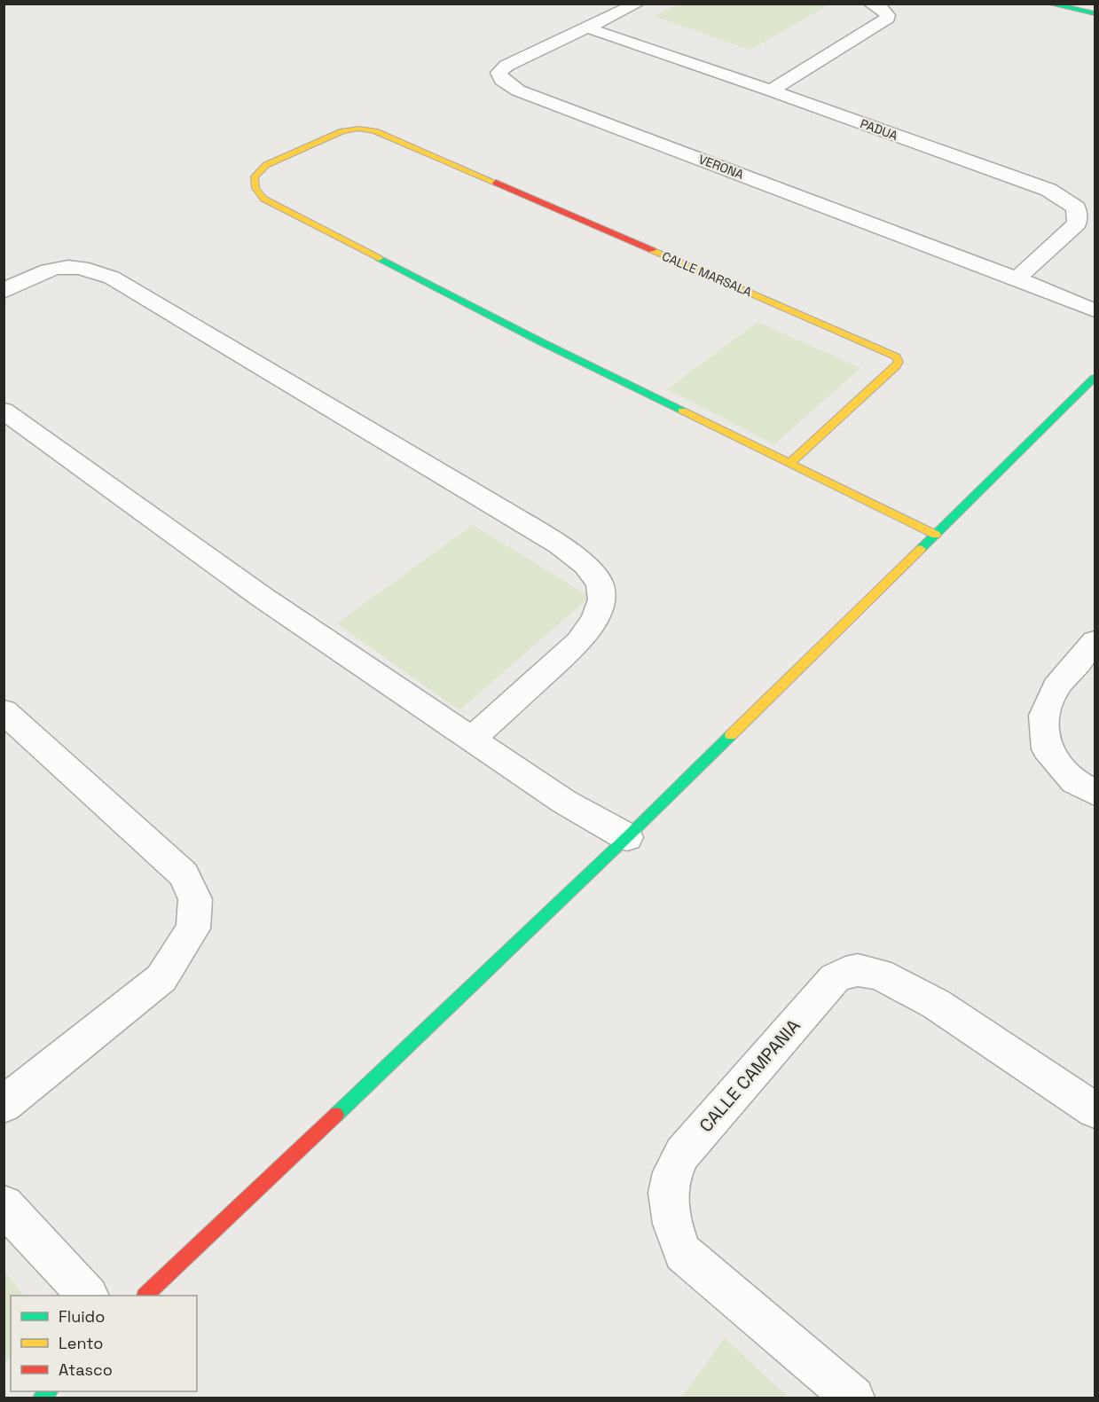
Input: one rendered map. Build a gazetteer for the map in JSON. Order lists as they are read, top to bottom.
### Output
{
  "streets": {
    "street": [
      "PADUA",
      "VERONA",
      "CALLE MARSALA",
      "CALLE CAMPANIA"
    ]
  },
  "crossings": [
    ["PADUA", "VERONA"]
  ],
  "legend": ["Fluido", "Lento", "Atasco"]
}
